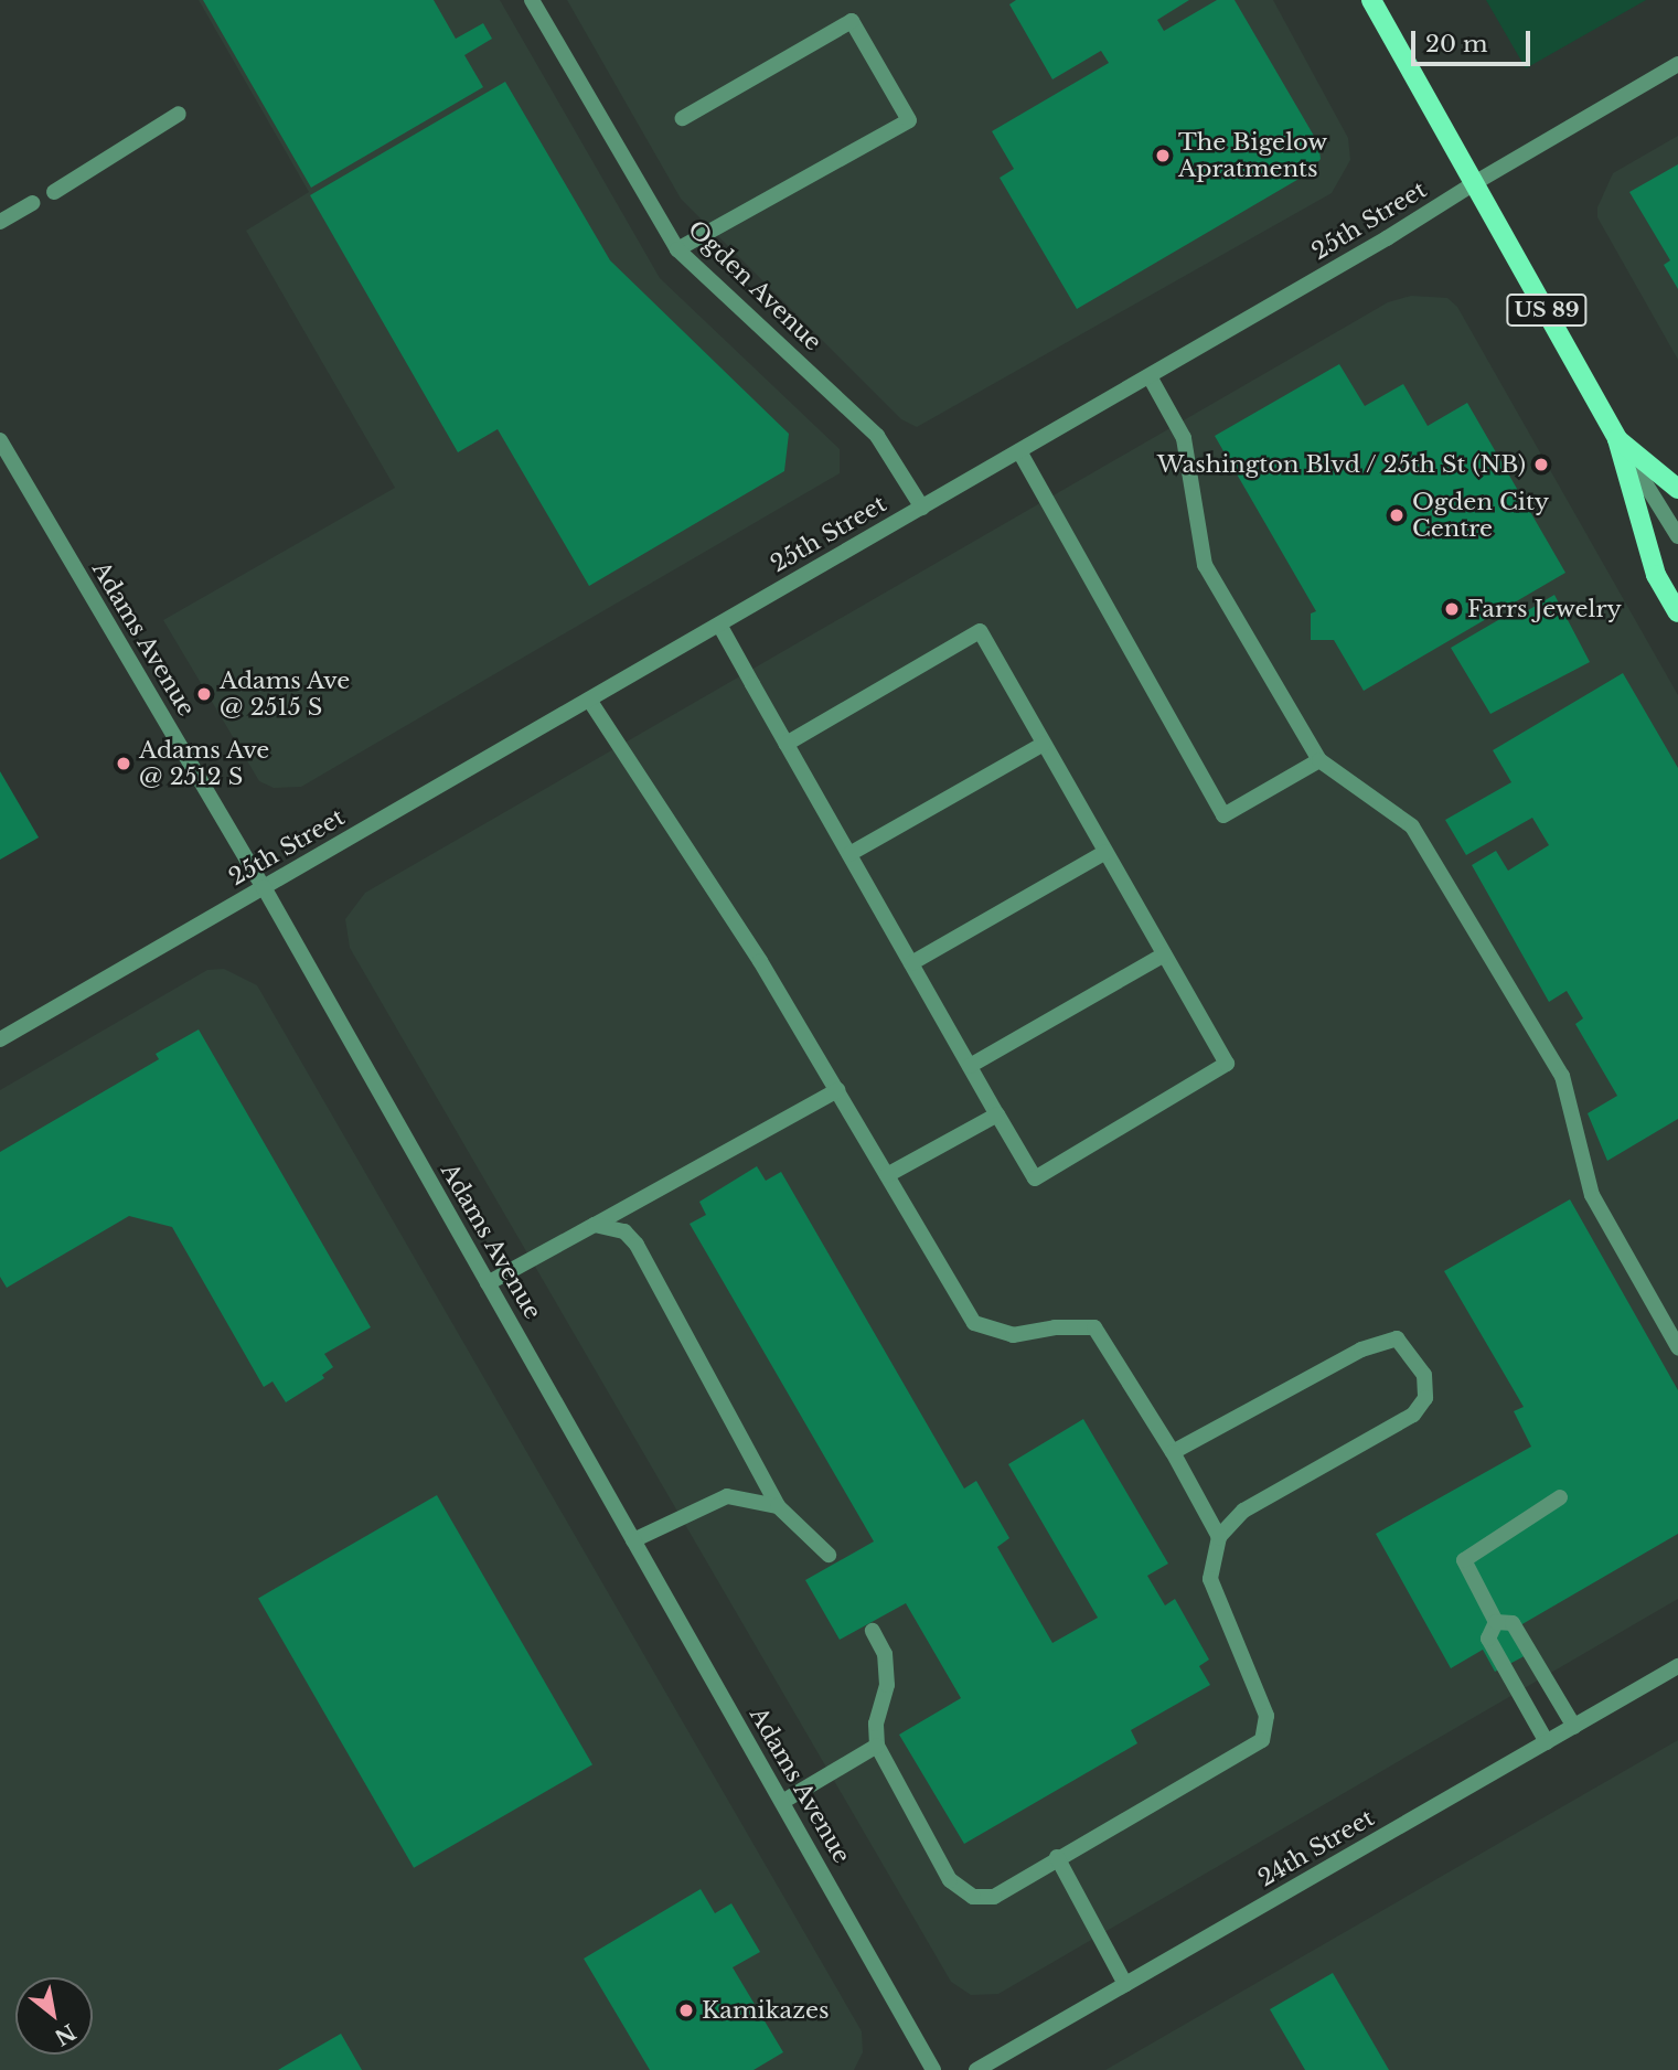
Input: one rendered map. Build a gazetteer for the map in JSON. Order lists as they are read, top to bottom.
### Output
{
  "streets": {
    "main road": ["US 89"],
    "street": [
      "25th Street",
      "Ogden Avenue",
      "Adams Avenue",
      "24th Street"
    ]
  },
  "crossings": [
    ["25th Street", "Ogden Avenue"],
    ["25th Street", "US 89"],
    ["25th Street", "Adams Avenue"]
  ],
  "places": [
    "The Bigelow Apratments",
    "Washington Blvd / 25th St (NB)",
    "Ogden City Centre",
    "Farrs Jewelry",
    "Adams Ave @ 2515 S",
    "Adams Ave @ 2512 S",
    "Kamikazes"
  ],
  "scale_bar": "20 m",
  "north": "bottom right"
}
